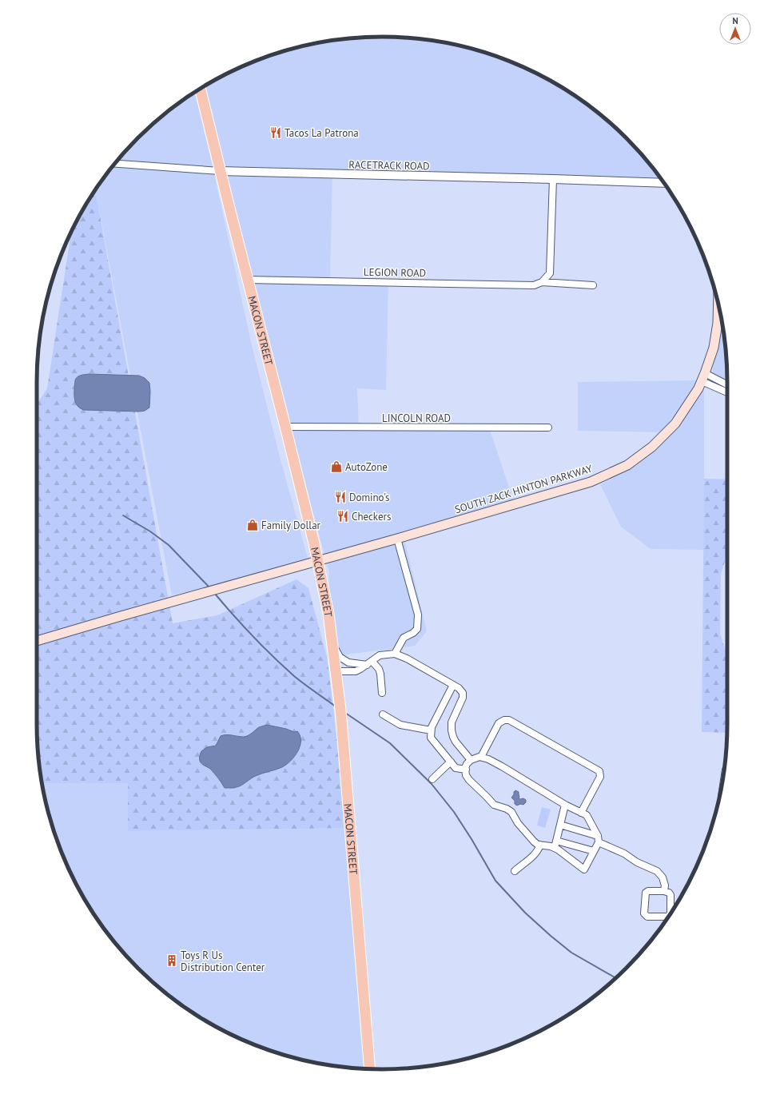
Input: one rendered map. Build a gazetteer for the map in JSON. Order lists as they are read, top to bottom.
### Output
{
  "streets": {
    "main road": ["MACON STREET", "SOUTH ZACK HINTON PARKWAY"],
    "street": ["RACETRACK ROAD", "LEGION ROAD", "LINCOLN ROAD"]
  },
  "crossings": [
    ["RACETRACK ROAD", "MACON STREET"],
    ["LEGION ROAD", "MACON STREET"],
    ["MACON STREET", "LINCOLN ROAD"],
    ["MACON STREET", "SOUTH ZACK HINTON PARKWAY"]
  ],
  "places": {
    "restaurant": ["Tacos La Patrona", "Domino's", "Checkers"],
    "shop": ["AutoZone", "Family Dollar"],
    "building": ["Toys R Us Distribution Center"]
  },
  "north": "top"
}
